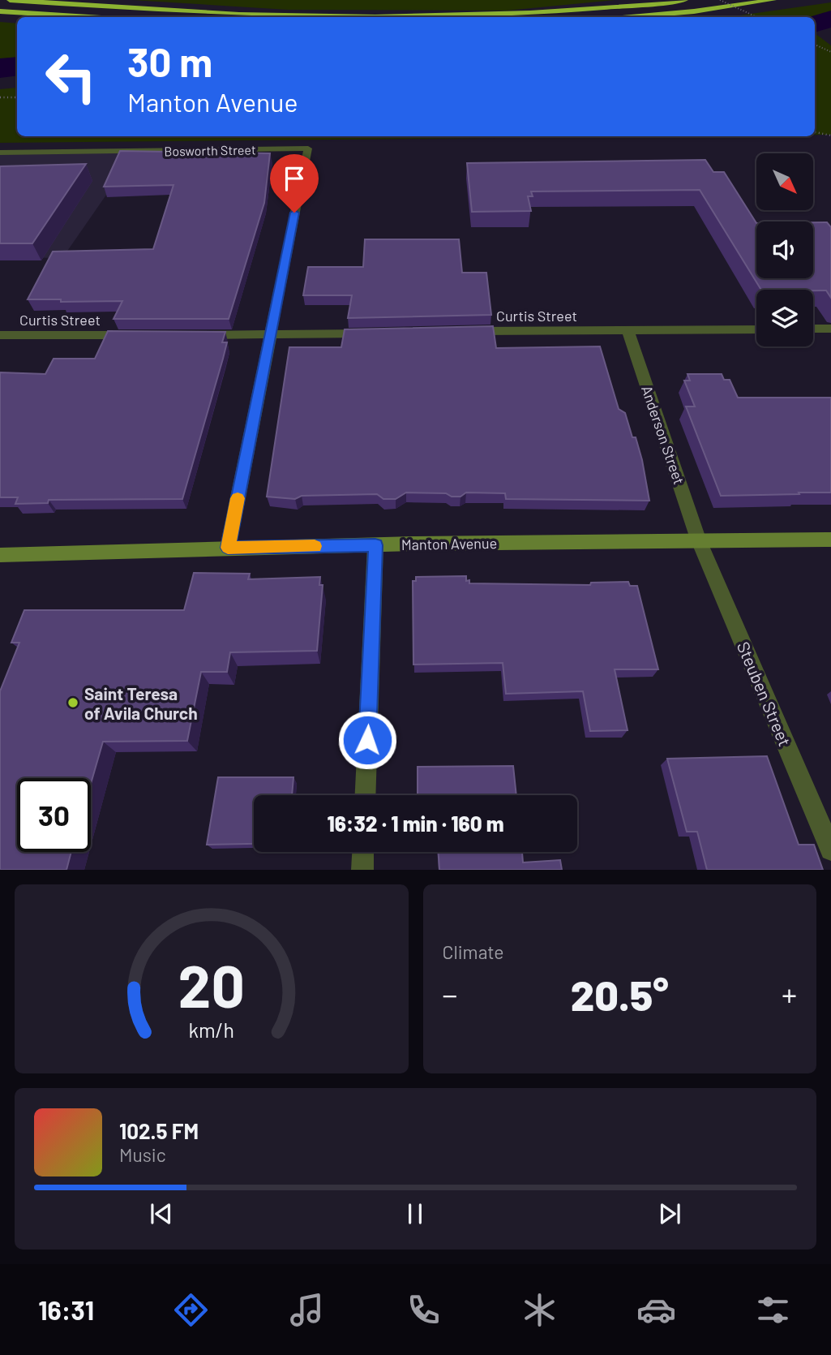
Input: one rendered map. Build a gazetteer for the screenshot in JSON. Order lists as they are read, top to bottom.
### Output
{
  "streets": {
    "main road": ["Manton Avenue"],
    "street": [
      "Bosworth Street",
      "Curtis Street",
      "Anderson Street",
      "Steuben Street"
    ]
  },
  "crossings": [
    ["Bosworth Street", "Manton Avenue"],
    ["Curtis Street", "Anderson Street"],
    ["Anderson Street", "Manton Avenue"],
    ["Anderson Street", "Steuben Street"],
    ["Manton Avenue", "Steuben Street"]
  ],
  "places": ["Saint Teresa of Avila Church"],
  "north": "bottom right",
  "page": {
    "turn": ["30 m", "Manton Avenue"],
    "limit": "30",
    "trip": "16:32 · 1 min · 160 m",
    "tile": "Climate",
    "heat": ["−", "20.5°", "+"],
    "song": ["102.5 FM", "Music"],
    "tabs": "16:31",
    "gauge": ["20", "km/h"]
  }
}
